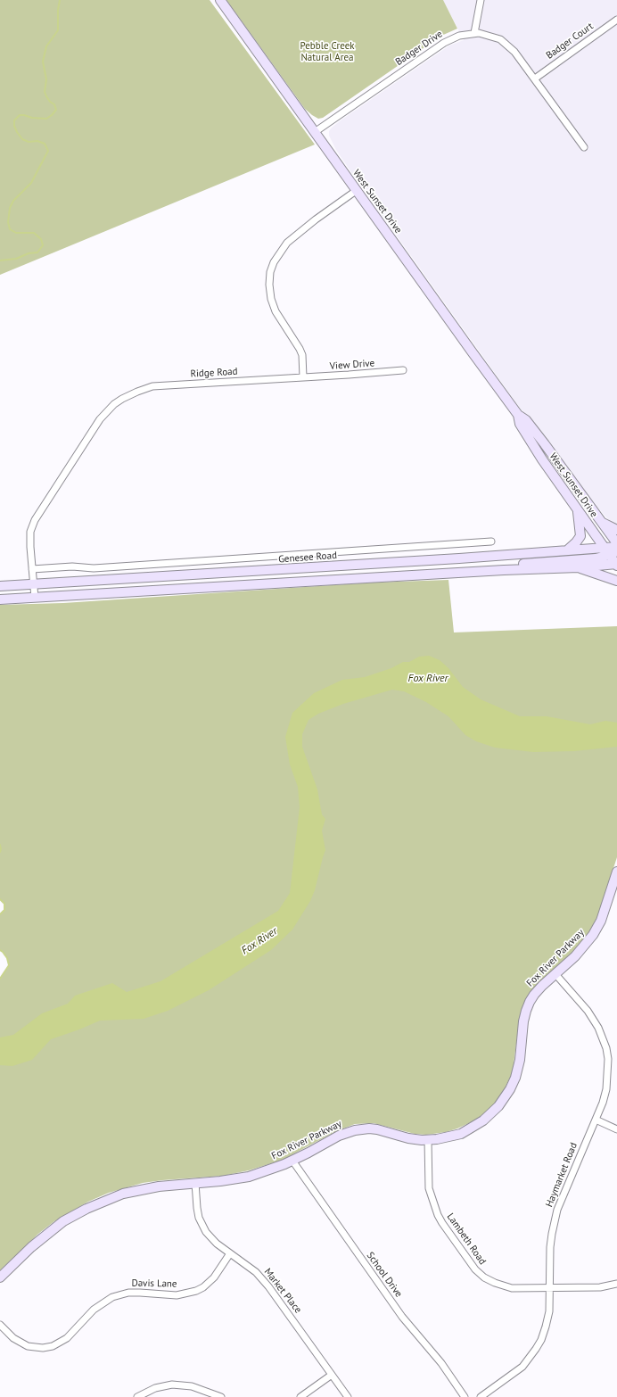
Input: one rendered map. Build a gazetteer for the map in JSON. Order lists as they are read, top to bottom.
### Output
{
  "streets": {
    "main road": ["West Sunset Drive", "Genesee Road", "Fox River Parkway"],
    "street": [
      "Badger Court",
      "Badger Drive",
      "View Drive",
      "Ridge Road",
      "Haymarket Road",
      "Lambeth Road",
      "School Drive",
      "Davis Lane",
      "Market Place"
    ]
  },
  "crossings": [
    ["Badger Court", "Badger Drive"],
    ["Badger Drive", "West Sunset Drive"],
    ["West Sunset Drive", "Genesee Road"],
    ["View Drive", "Ridge Road"],
    ["Ridge Road", "Genesee Road"],
    ["Fox River Parkway", "Haymarket Road"],
    ["Fox River Parkway", "Lambeth Road"],
    ["Fox River Parkway", "School Drive"],
    ["Fox River Parkway", "Market Place"],
    ["Haymarket Road", "Lambeth Road"],
    ["Davis Lane", "Market Place"]
  ],
  "water": ["Fox River"],
  "parks": ["Pebble Creek Natural Area"]
}
